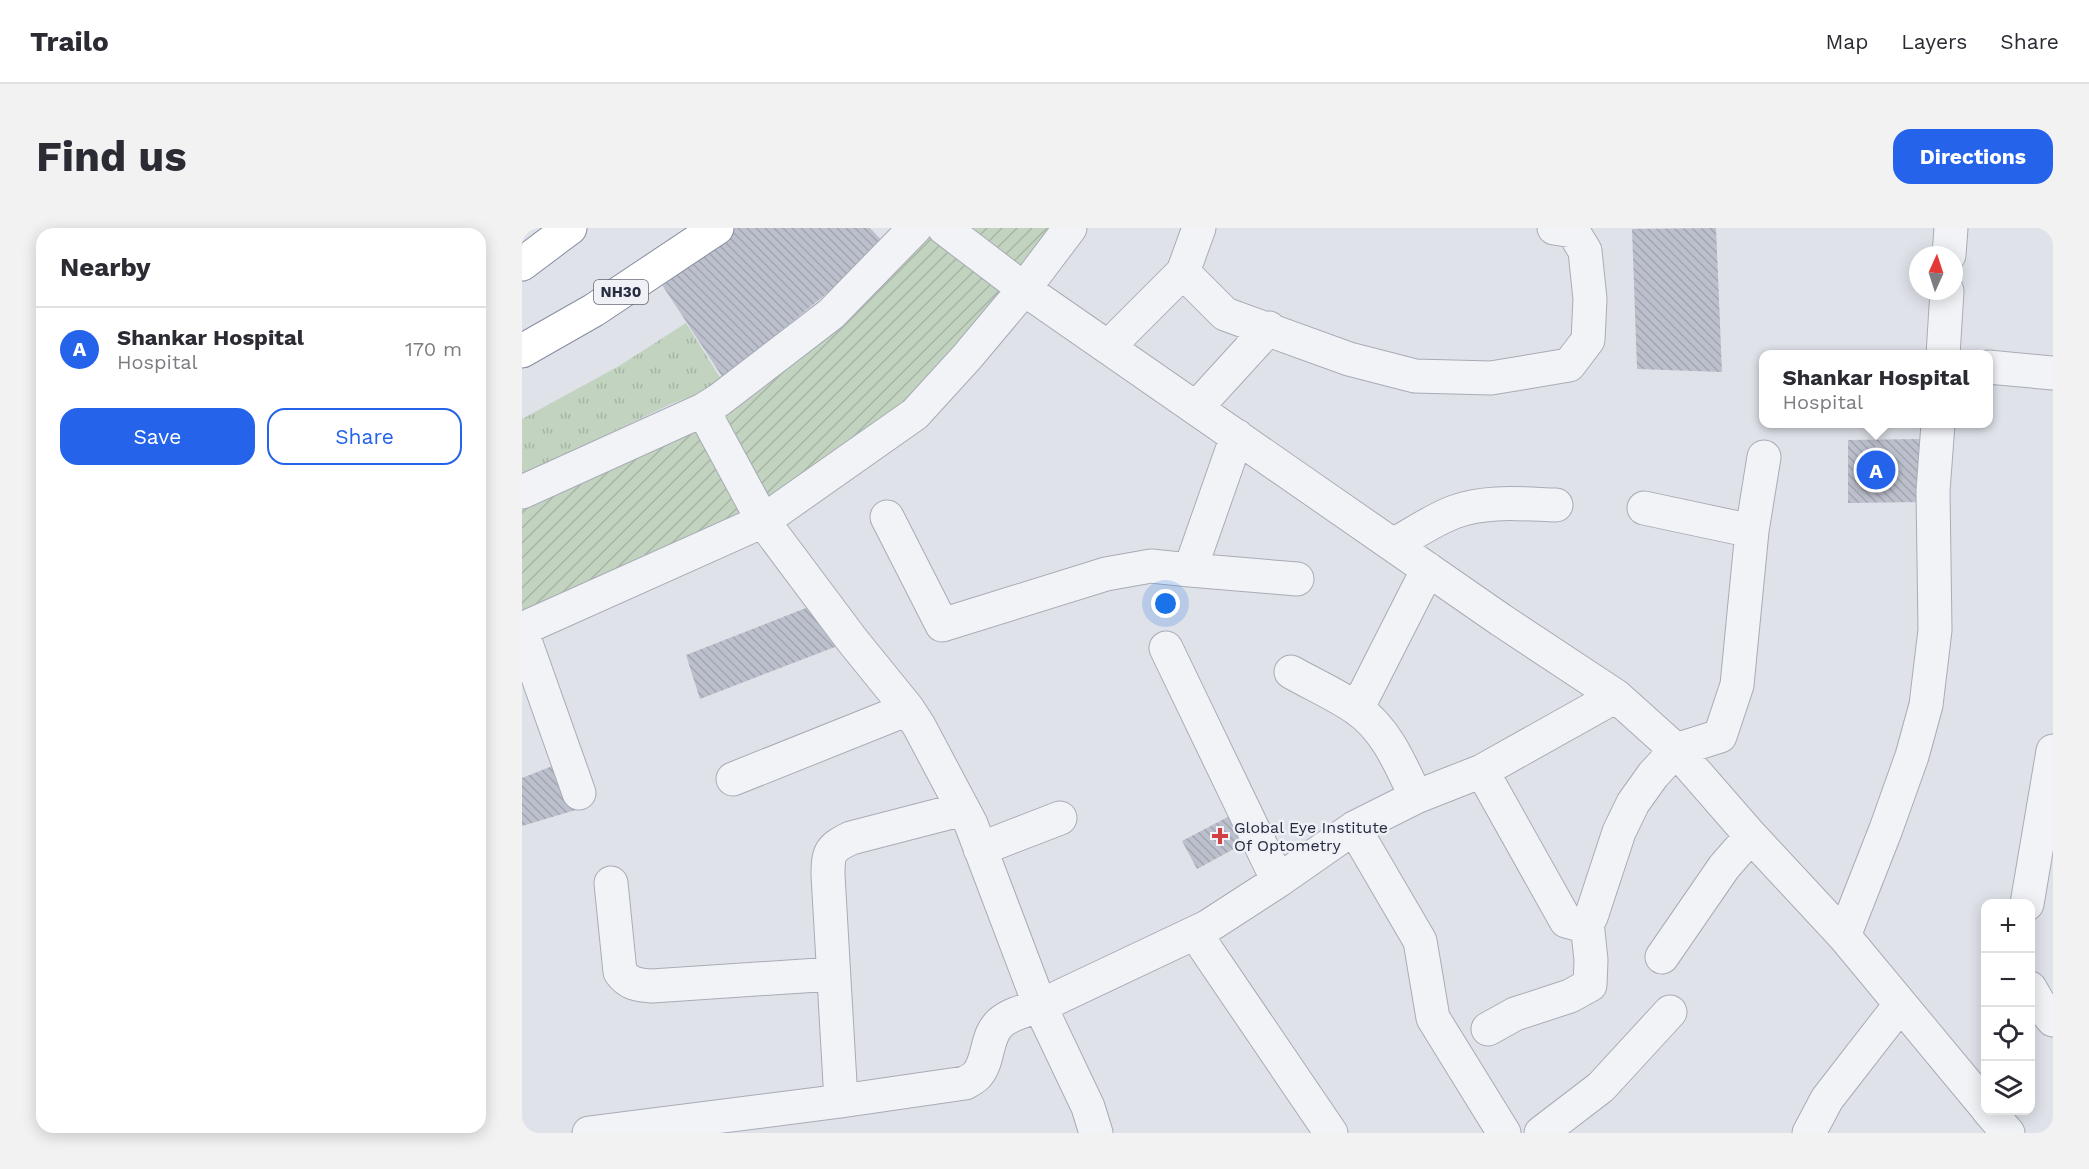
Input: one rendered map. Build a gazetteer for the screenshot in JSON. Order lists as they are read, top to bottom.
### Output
{
  "streets": {
    "highway": ["NH30"]
  },
  "places": {
    "health": ["Global Eye Institute Of Optometry"]
  },
  "north": "top",
  "page": {
    "header": "Trailo",
    "nav": ["Map", "Layers", "Share"],
    "buttons": [
      "Directions",
      ["Save", "Share"]
    ],
    "title": "Find us",
    "heading": "Nearby",
    "list": [
      {
        "mark": "A",
        "name": "Shankar Hospital",
        "note": "Hospital",
        "value": "170 m"
      }
    ],
    "popup": ["Shankar Hospital", "Hospital"],
    "pins": "A",
    "map_buttons": ["+", "−"]
  }
}
